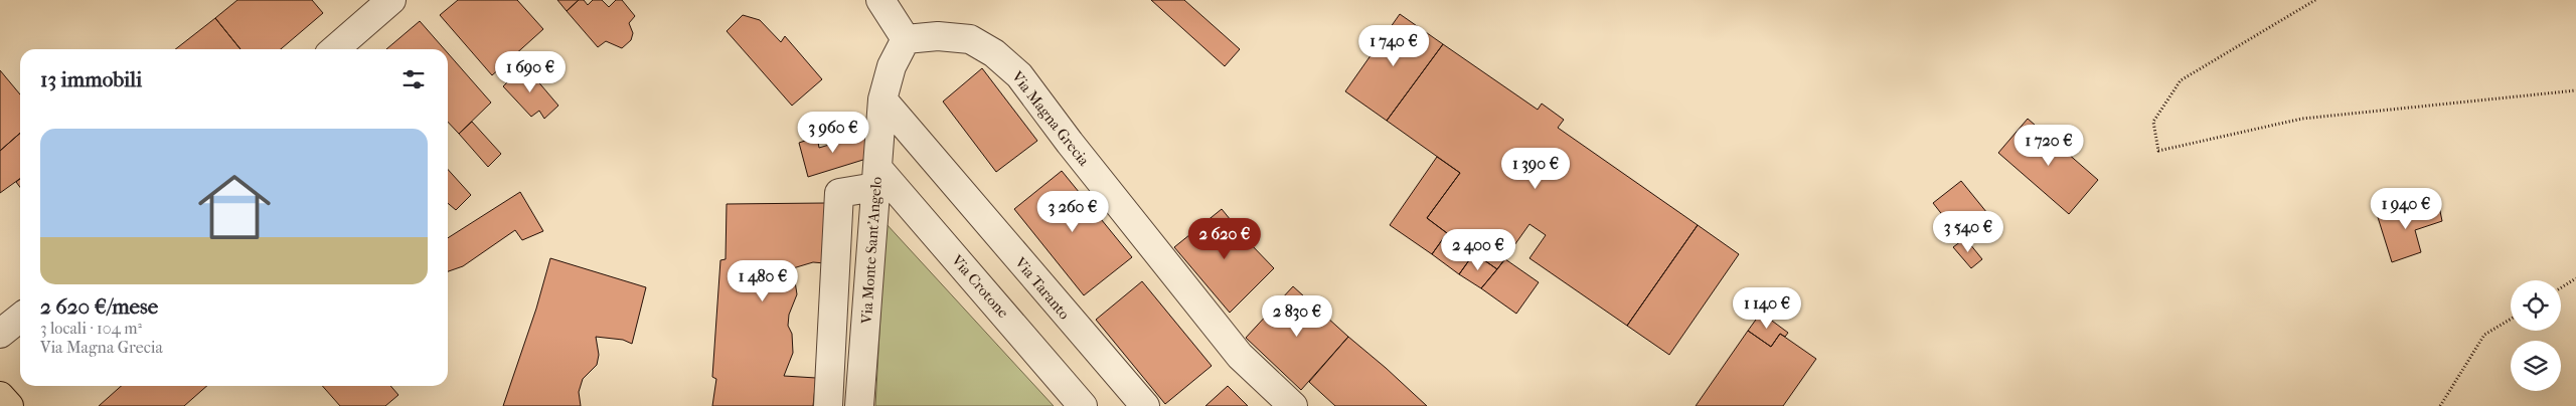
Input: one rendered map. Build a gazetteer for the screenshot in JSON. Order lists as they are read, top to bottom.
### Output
{
  "streets": {
    "street": [
      "Via Magna Grecia",
      "Via Monte Sant'Angelo",
      "Via Crotone",
      "Via Taranto"
    ]
  },
  "crossings": [
    ["Via Magna Grecia", "Via Monte Sant'Angelo"],
    ["Via Monte Sant'Angelo", "Via Crotone"],
    ["Via Monte Sant'Angelo", "Via Taranto"]
  ],
  "page": {
    "price": [
      "1 740 €",
      "1 690 €",
      "3 960 €",
      "1 720 €",
      "1 390 €",
      "1 940 €",
      "3 260 €",
      "3 540 €",
      "2 620 €",
      "2 400 €",
      "1 480 €",
      "1 140 €",
      "2 830 €"
    ],
    "heading": "13 immobili",
    "list": [
      {
        "name": "2 620 €/mese",
        "note": "3 locali · 104 m² · Via Magna Grecia"
      }
    ]
  }
}
